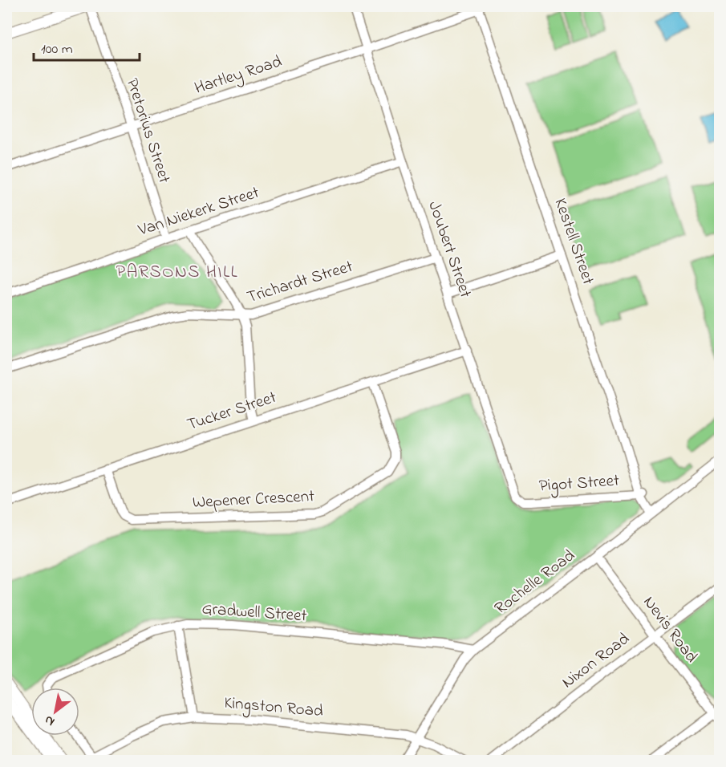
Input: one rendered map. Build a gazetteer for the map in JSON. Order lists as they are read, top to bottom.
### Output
{
  "streets": {
    "street": [
      "Hartley Road",
      "Pretorius Street",
      "Van Niekerk Street",
      "Kestell Street",
      "Joubert Street",
      "Trichardt Street",
      "Tucker Street",
      "Pigot Street",
      "Wepener Crescent",
      "Rochelle Road",
      "Gradwell Street",
      "Nevis Road",
      "Nixon Road",
      "Kingston Road"
    ]
  },
  "crossings": [
    ["Hartley Road", "Pretorius Street"],
    ["Hartley Road", "Kestell Street"],
    ["Hartley Road", "Joubert Street"],
    ["Pretorius Street", "Van Niekerk Street"],
    ["Van Niekerk Street", "Joubert Street"],
    ["Kestell Street", "Pigot Street"],
    ["Kestell Street", "Rochelle Road"],
    ["Joubert Street", "Trichardt Street"],
    ["Joubert Street", "Tucker Street"],
    ["Joubert Street", "Pigot Street"],
    ["Tucker Street", "Wepener Crescent"],
    ["Rochelle Road", "Gradwell Street"],
    ["Rochelle Road", "Nevis Road"],
    ["Rochelle Road", "Kingston Road"],
    ["Nevis Road", "Nixon Road"]
  ],
  "districts": ["PARSONS HILL"],
  "scale_bar": "100 m",
  "north": "bottom left"
}
